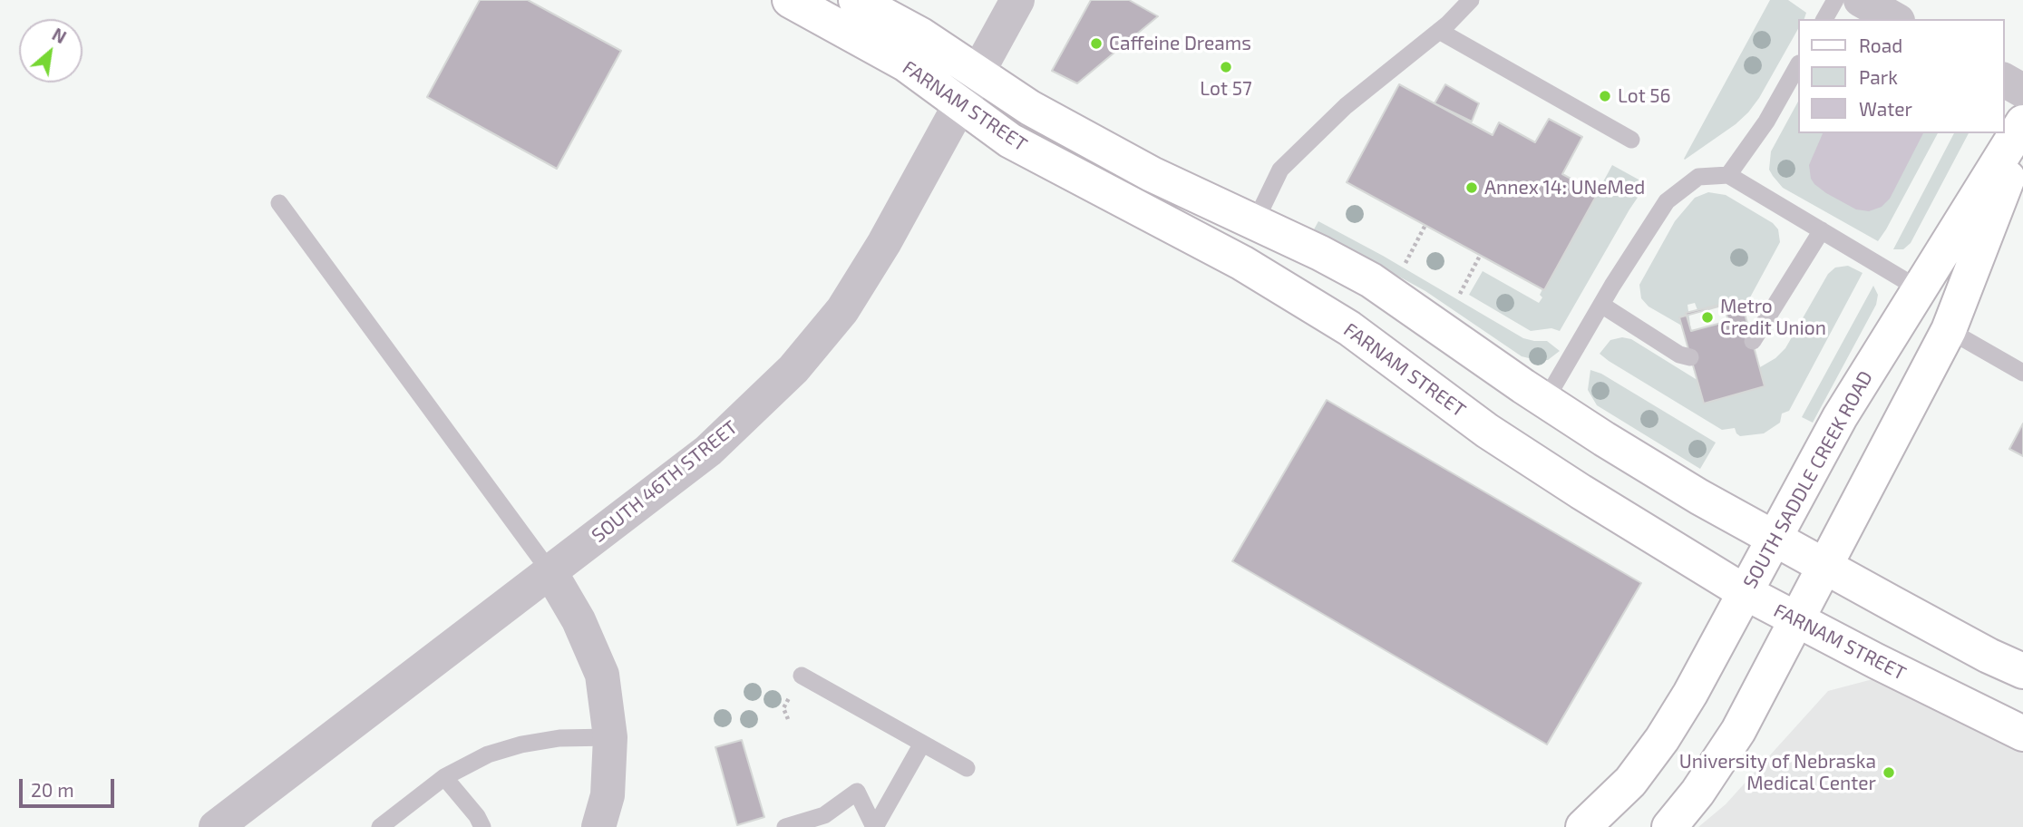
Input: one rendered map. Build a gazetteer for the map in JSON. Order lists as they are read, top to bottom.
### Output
{
  "streets": {
    "main road": ["FARNAM STREET", "SOUTH SADDLE CREEK ROAD"],
    "street": ["SOUTH 46TH STREET"]
  },
  "crossings": [
    ["FARNAM STREET", "SOUTH SADDLE CREEK ROAD"],
    ["FARNAM STREET", "SOUTH 46TH STREET"]
  ],
  "places": [
    "Caffeine Dreams",
    "Lot 57",
    "Lot 56",
    "Annex 14: UNeMed",
    "Metro Credit Union",
    "University of Nebraska Medical Center"
  ],
  "legend": ["Road", "Park", "Water"],
  "scale_bar": "20 m",
  "north": "top right"
}
